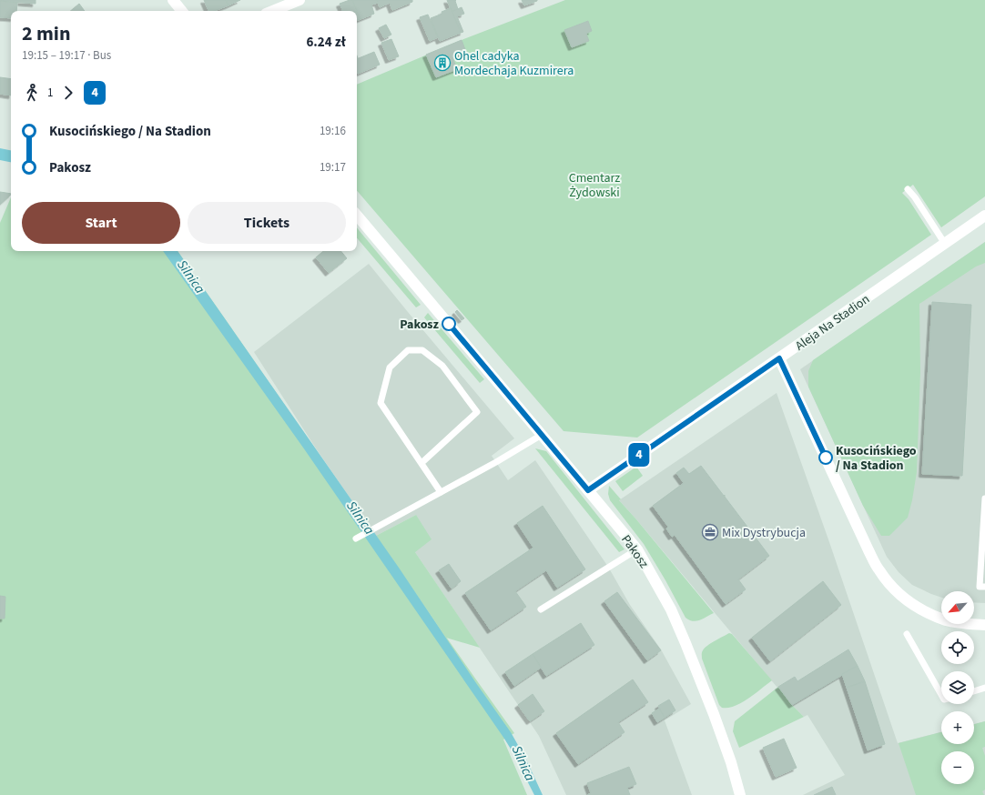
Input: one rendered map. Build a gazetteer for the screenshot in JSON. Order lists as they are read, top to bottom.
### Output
{
  "streets": {
    "street": ["Aleja Na Stadion", "Pakosz"]
  },
  "crossings": [
    ["Aleja Na Stadion", "Pakosz"]
  ],
  "water": ["Silnica"],
  "parks": ["Cmentarz Żydowski"],
  "places": {
    "building": ["Ohel cadyka Mordechaja Kuzmirera"],
    "other": ["Pakosz", "Kusocińskiego / Na Stadion"],
    "office": ["Mix Dystrybucja"]
  },
  "lines": ["bus line 4"],
  "north": "bottom left",
  "page": {
    "on_map": "4",
    "heading": ["2 min", "19:15 – 19:17 · Bus", "6.24 zł"],
    "legs": ["1", "4"],
    "list": [
      {
        "name": "Kusocińskiego / Na Stadion",
        "value": "19:16"
      },
      {
        "name": "Pakosz",
        "value": "19:17"
      }
    ],
    "buttons": ["Start", "Tickets"],
    "map_buttons": ["+", "−"]
  }
}
